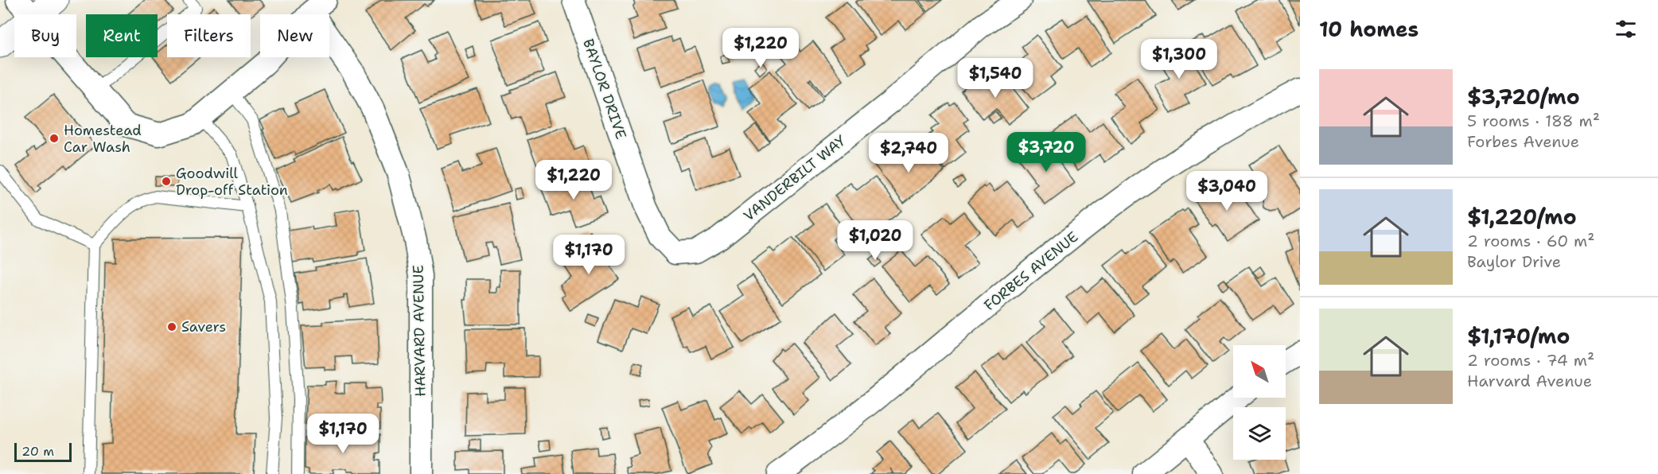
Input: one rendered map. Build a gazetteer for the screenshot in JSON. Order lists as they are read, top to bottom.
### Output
{
  "streets": {
    "street": [
      "BAYLOR DRIVE",
      "VANDERBILT WAY",
      "FORBES AVENUE",
      "HARVARD AVENUE"
    ]
  },
  "crossings": [
    ["BAYLOR DRIVE", "VANDERBILT WAY"]
  ],
  "places": ["Homestead Car Wash", "Goodwill Drop-off Station", "Savers"],
  "scale_bar": "20 m",
  "north": "top left",
  "page": {
    "heading": "10 homes",
    "chip": [
      "Buy",
      "Rent",
      "Filters",
      "New"
    ],
    "price": [
      "$1,220",
      "$1,300",
      "$1,540",
      "$3,720",
      "$2,740",
      "$1,220",
      "$3,040",
      "$1,020",
      "$1,170",
      "$1,170"
    ],
    "list": [
      {
        "name": "$3,720/mo",
        "note": "5 rooms · 188 m² · Forbes Avenue"
      },
      {
        "name": "$1,220/mo",
        "note": "2 rooms · 60 m² · Baylor Drive"
      },
      {
        "name": "$1,170/mo",
        "note": "2 rooms · 74 m² · Harvard Avenue"
      }
    ],
    "scale": "20 m"
  }
}
